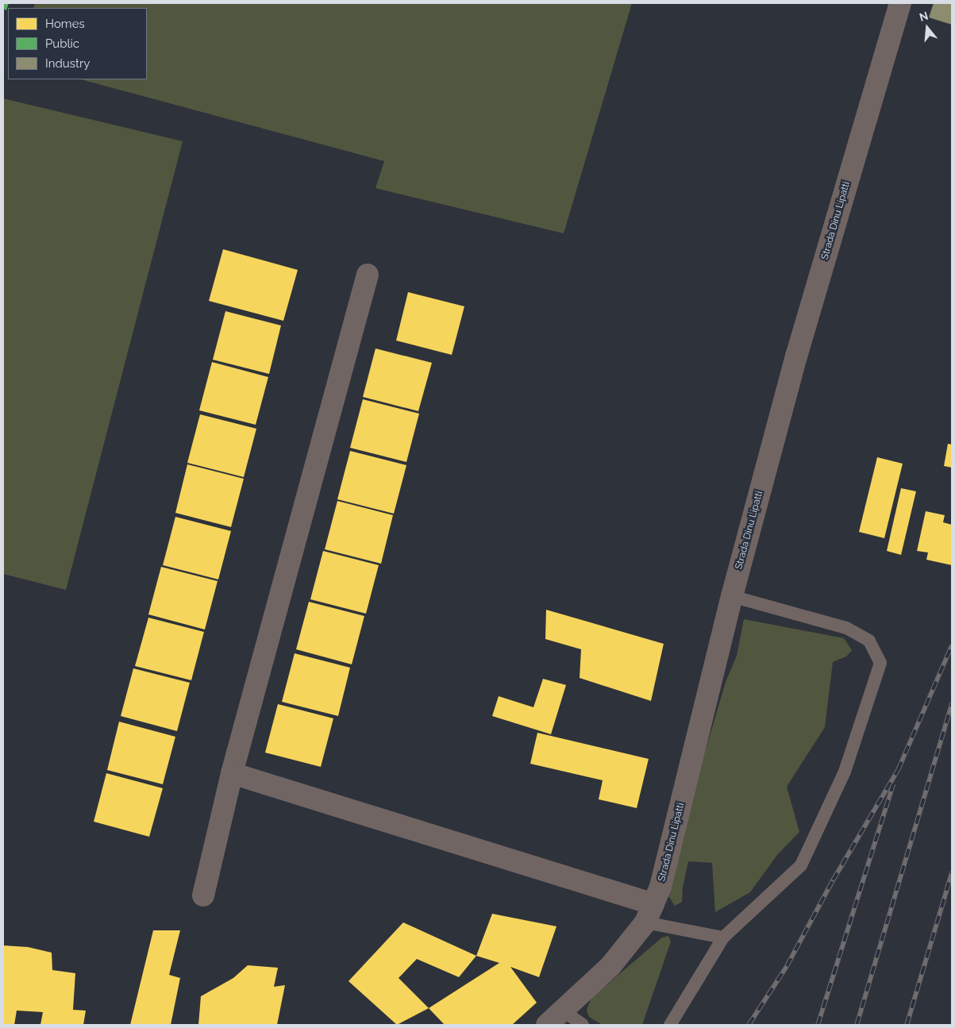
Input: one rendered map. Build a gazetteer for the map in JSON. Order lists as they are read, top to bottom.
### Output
{
  "streets": {
    "street": ["Strada Dinu Lipatti"]
  },
  "legend": ["Homes", "Public", "Industry"],
  "north": "top"
}
